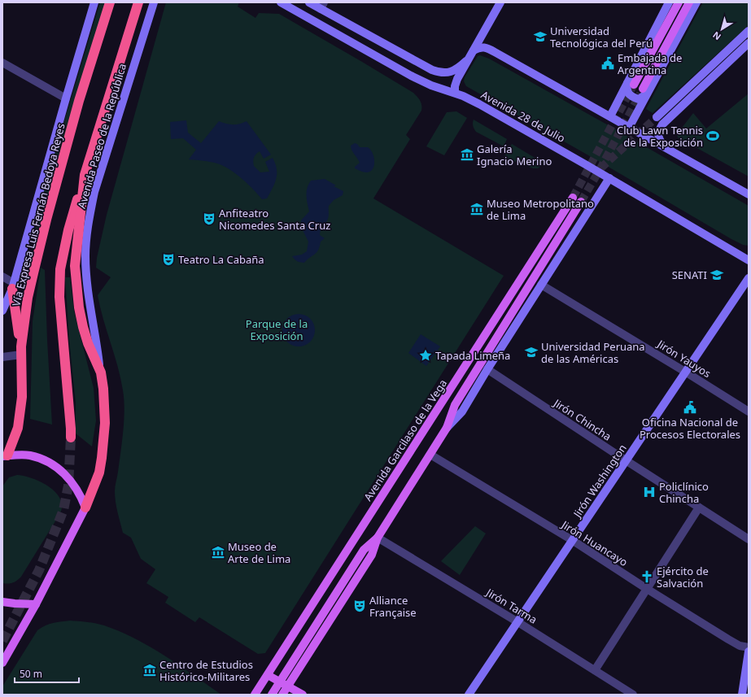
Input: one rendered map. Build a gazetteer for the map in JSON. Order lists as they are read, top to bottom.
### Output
{
  "streets": {
    "highway": ["Avenida Paseo de la República", "Vía Expresa Luis Fernán Bedoya Reyes"],
    "main road": ["Avenida 28 de Julio", "Avenida Garcilaso de la Vega", "Jirón Washington"],
    "street": [
      "Jirón Yauyos",
      "Jirón Chincha",
      "Jirón Huancayo",
      "Jirón Tarma"
    ]
  },
  "crossings": [
    ["Avenida 28 de Julio", "Avenida Garcilaso de la Vega"],
    ["Jirón Yauyos", "Avenida Garcilaso de la Vega"],
    ["Jirón Yauyos", "Jirón Washington"],
    ["Jirón Chincha", "Avenida Garcilaso de la Vega"],
    ["Jirón Chincha", "Jirón Washington"],
    ["Avenida Garcilaso de la Vega", "Jirón Huancayo"],
    ["Avenida Garcilaso de la Vega", "Jirón Tarma"],
    ["Jirón Washington", "Jirón Huancayo"],
    ["Jirón Washington", "Jirón Tarma"]
  ],
  "parks": ["Parque de la Exposición"],
  "places": {
    "school or university": ["Universidad Tecnológica del Perú", "SENATI", "Universidad Peruana de las Américas"],
    "public building": ["Embajada de Argentina", "Oficina Nacional de Procesos Electorales"],
    "sports": ["Club Lawn Tennis de la Exposición"],
    "museum": [
      "Galería Ignacio Merino",
      "Museo Metropolitano de Lima",
      "Museo de Arte de Lima",
      "Centro de Estudios Histórico-Militares"
    ],
    "theatre": ["Anfiteatro Nicomedes Santa Cruz", "Teatro La Cabaña", "Alliance Française"],
    "place": ["Tapada Limeña"],
    "hospital": ["Policlínico Chincha"],
    "church": ["Ejército de Salvación"]
  },
  "scale_bar": "50 m",
  "north": "bottom left"
}
